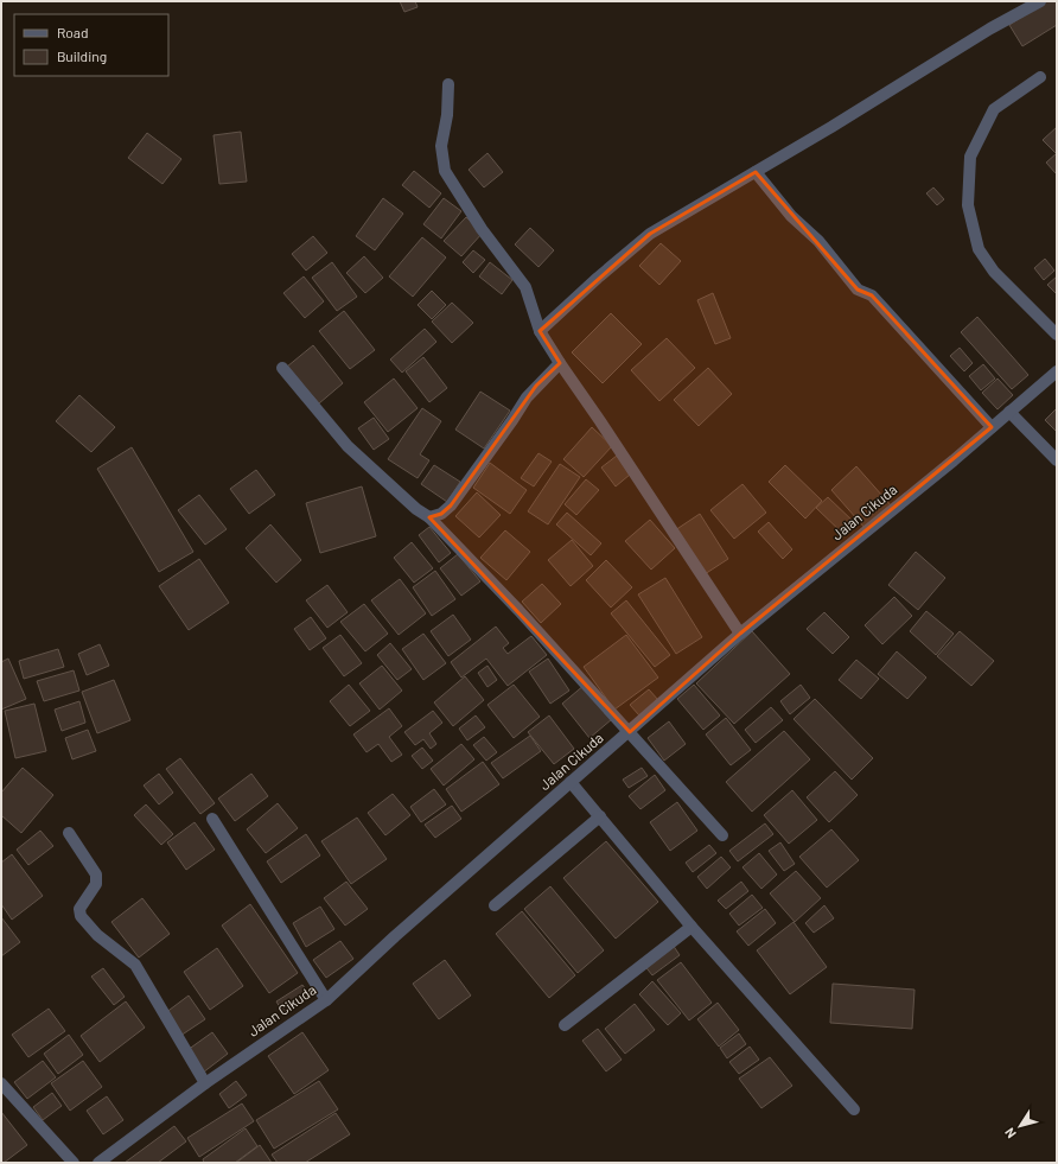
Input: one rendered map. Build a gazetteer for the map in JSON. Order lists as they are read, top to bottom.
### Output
{
  "streets": {
    "street": ["Jalan Cikuda"]
  },
  "legend": ["Road", "Building"],
  "north": "bottom left"
}
